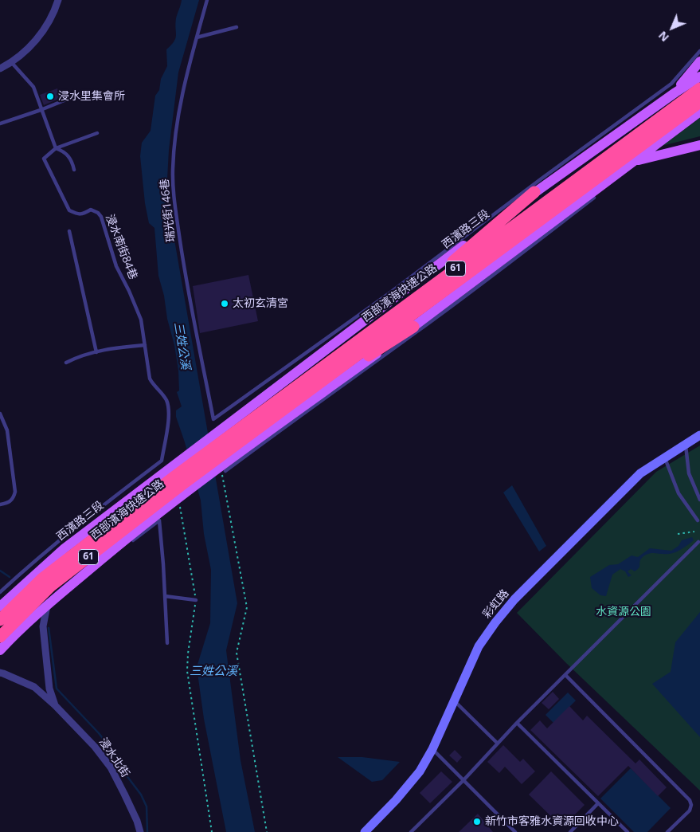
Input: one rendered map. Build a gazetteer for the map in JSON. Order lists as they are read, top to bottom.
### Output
{
  "streets": {
    "highway": ["61", "西部濱海快速公路"],
    "main road": ["西濱路三段"],
    "street": ["彩虹路", "浸水北街"],
    "lane": ["瑞光街146巷", "浸水南街84巷"]
  },
  "crossings": [
    ["瑞光街146巷", "西濱路三段"],
    ["西濱路三段", "浸水南街84巷"],
    ["西濱路三段", "61"],
    ["西濱路三段", "西部濱海快速公路"],
    ["61", "西部濱海快速公路"],
    ["61", "浸水北街"]
  ],
  "water": ["三姓公溪"],
  "parks": ["水資源公園"],
  "places": ["浸水里集會所", "太初玄清宮", "新竹市客雅水資源回收中心"],
  "north": "bottom left"
}
